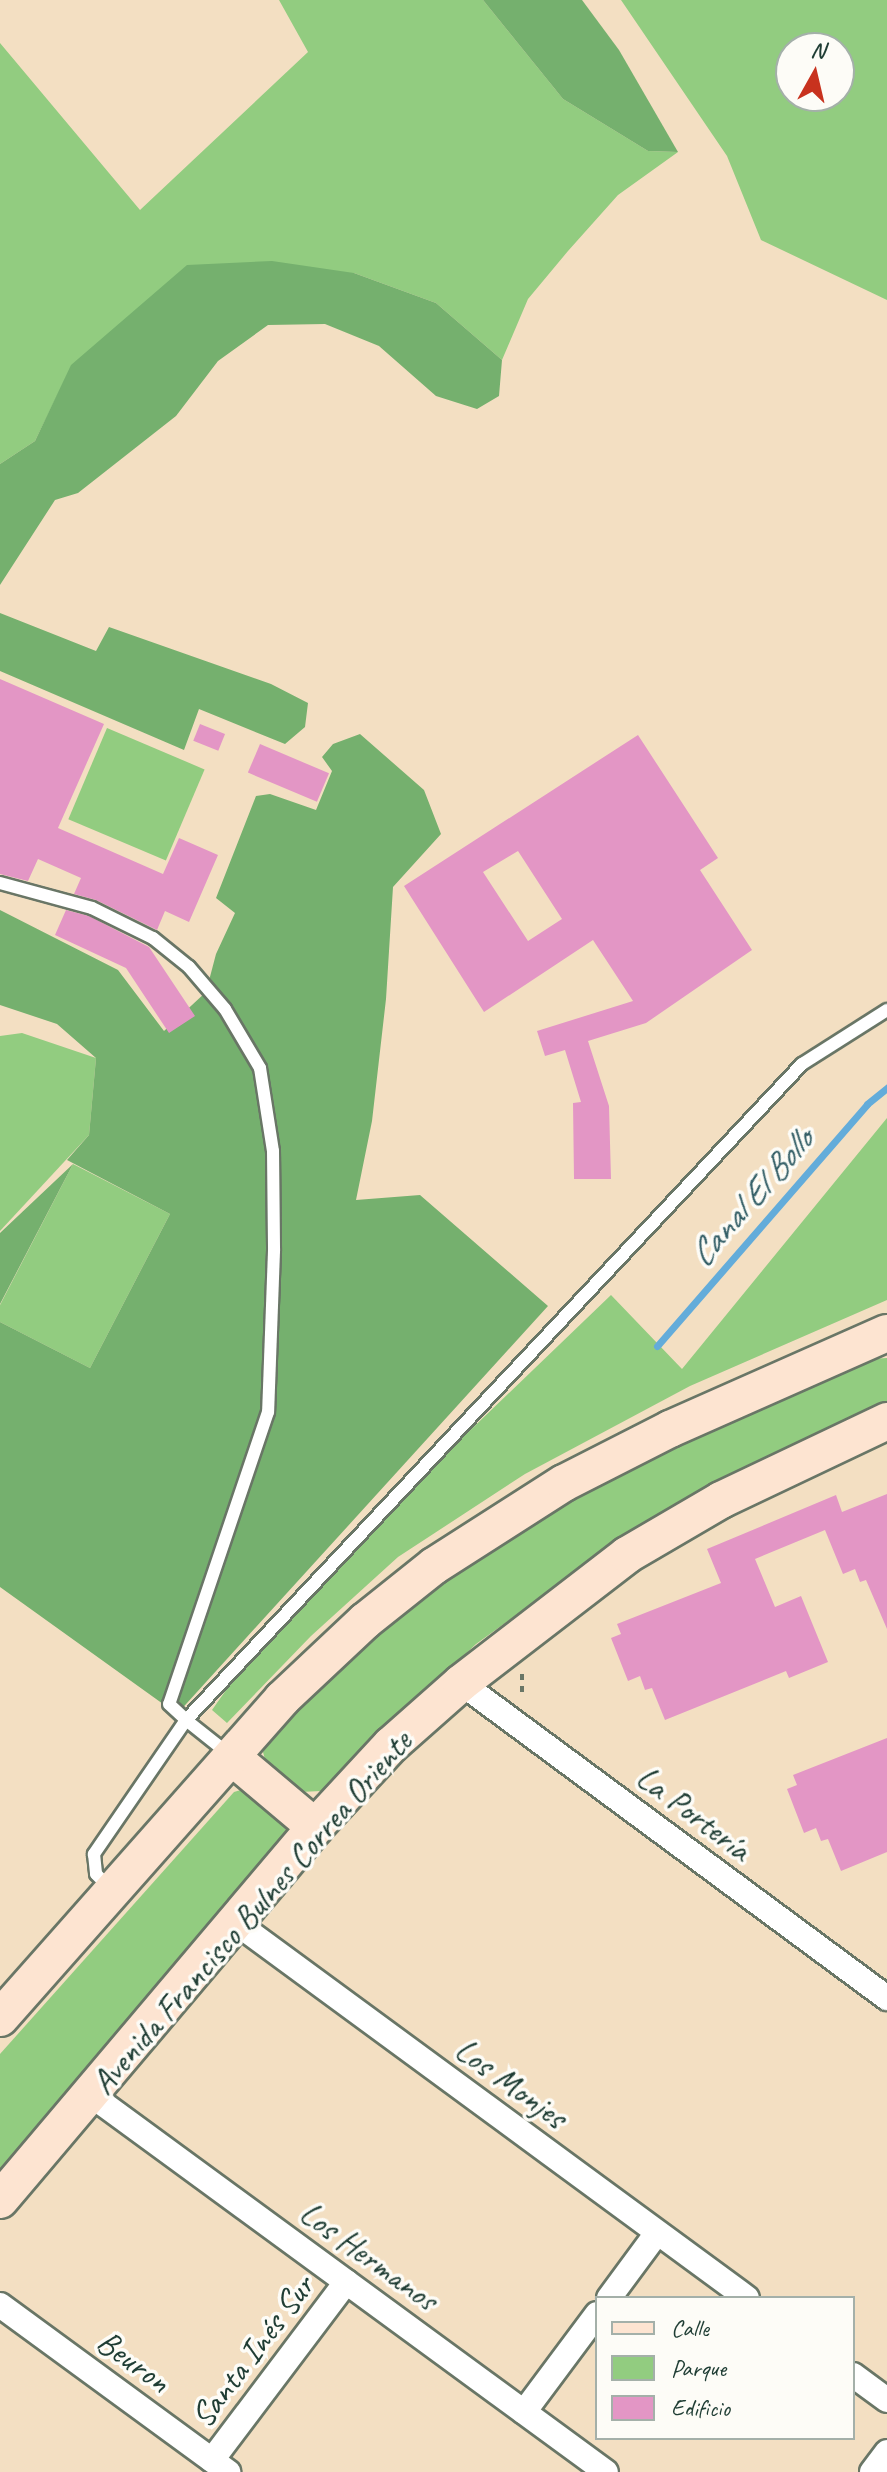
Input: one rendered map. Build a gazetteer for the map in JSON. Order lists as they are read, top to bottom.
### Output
{
  "streets": {
    "street": [
      "La Portería",
      "Avenida Francisco Bulnes Correa Oriente",
      "Los Monjes",
      "Los Hermanos",
      "Santa Inés Sur",
      "Beuron"
    ]
  },
  "crossings": [
    ["La Portería", "Avenida Francisco Bulnes Correa Oriente"],
    ["Avenida Francisco Bulnes Correa Oriente", "Los Monjes"],
    ["Avenida Francisco Bulnes Correa Oriente", "Los Hermanos"],
    ["Los Hermanos", "Santa Inés Sur"],
    ["Santa Inés Sur", "Beuron"]
  ],
  "water": ["Canal El Bollo"],
  "legend": ["Calle", "Parque", "Edificio"],
  "north": "top"
}
